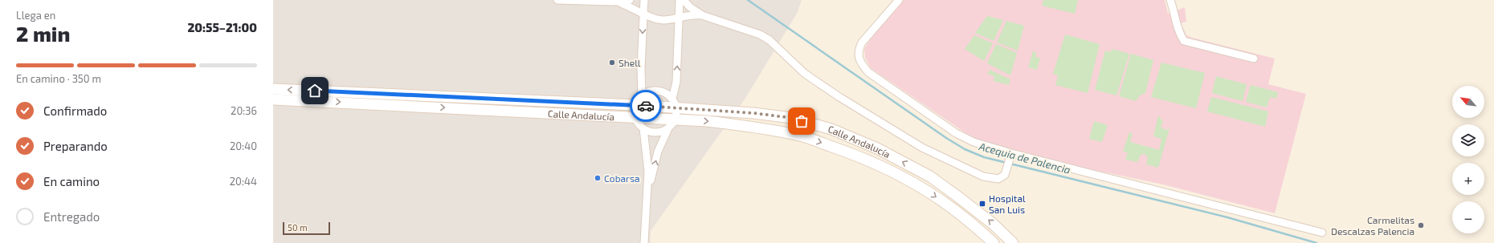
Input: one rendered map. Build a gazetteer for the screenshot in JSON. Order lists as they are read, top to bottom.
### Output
{
  "streets": {
    "main road": ["Calle Andalucía"]
  },
  "water": ["Acequia de Palencia"],
  "places": {
    "other": ["Shell", "Cobarsa", "Carmelitas Descalzas Palencia"],
    "transit": ["Hospital San Luis"]
  },
  "scale_bar": "50 m",
  "north": "top left",
  "page": {
    "heading": ["2 min", "Llega en", "20:55–21:00"],
    "bar": "En camino · 350 m",
    "map_buttons": ["+", "−"],
    "list": [
      ["Confirmado", "20:36"],
      ["Preparando", "20:40"],
      ["En camino", "20:44"],
      "Entregado"
    ],
    "scale": "50 m"
  }
}
